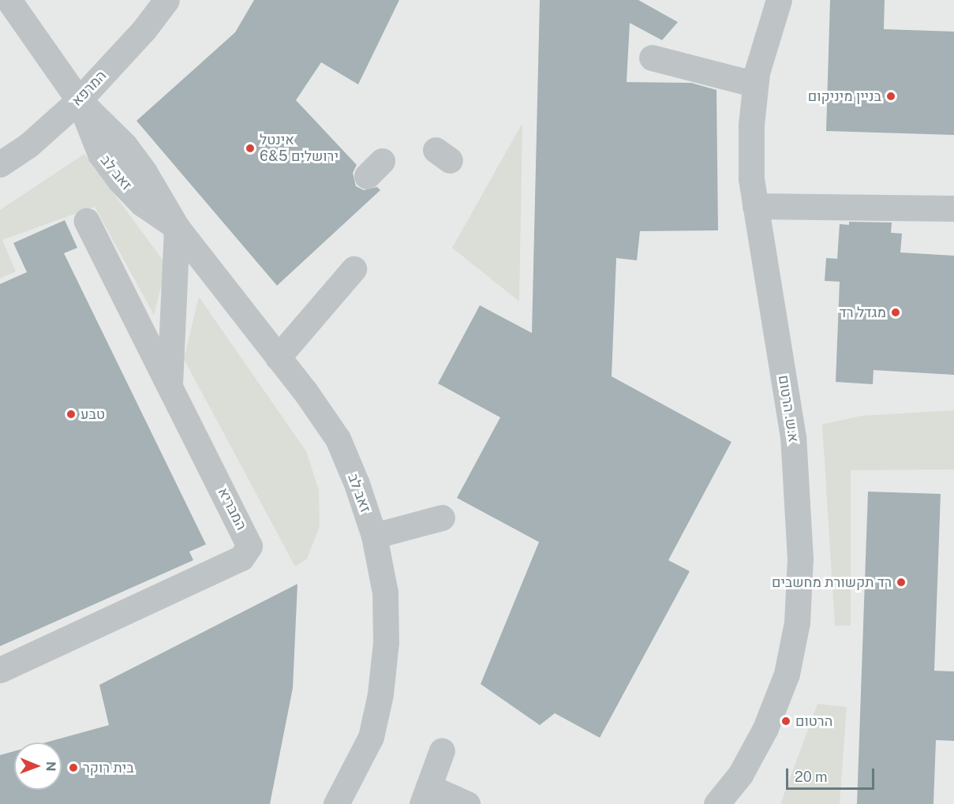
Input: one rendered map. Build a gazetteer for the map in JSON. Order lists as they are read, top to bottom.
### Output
{
  "streets": {
    "street": [
      "המרפא",
      "זאב לב",
      "א.ש. הרטום",
      "המבריא"
    ]
  },
  "crossings": [
    ["המרפא", "זאב לב"]
  ],
  "places": [
    "בניין מיניקום",
    "אינטל ירושלים 5&6",
    "מגדל רד",
    "טבע",
    "רד תקשורת מחשבים",
    "הרטום",
    "בית רוקר"
  ],
  "scale_bar": "20 m",
  "north": "right"
}
